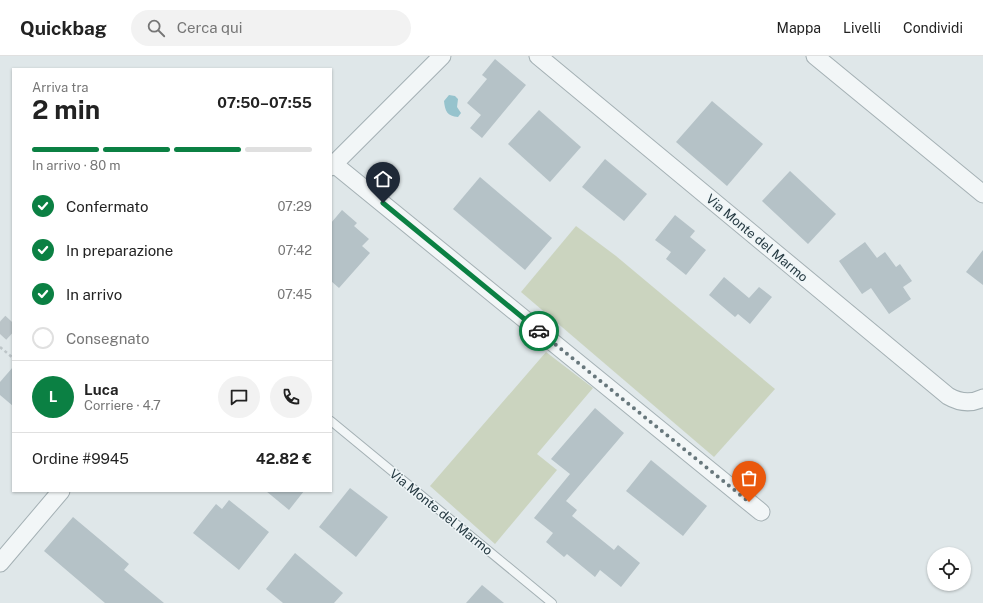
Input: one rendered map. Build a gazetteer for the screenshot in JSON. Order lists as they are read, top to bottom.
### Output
{
  "streets": {
    "street": ["Via Monte del Marmo"]
  },
  "page": {
    "header": "Quickbag",
    "search": "Cerca qui",
    "nav": ["Mappa", "Livelli", "Condividi"],
    "heading": ["2 min", "Arriva tra", "07:50–07:55"],
    "panel": [
      "Luca",
      "Corriere · 4.7",
      "Ordine #9945",
      "42.82 €"
    ],
    "bar": "In arrivo · 80 m",
    "list": [
      ["Confermato", "07:29"],
      ["In preparazione", "07:42"],
      ["In arrivo", "07:45"],
      "Consegnato"
    ],
    "round": "L"
  }
}
